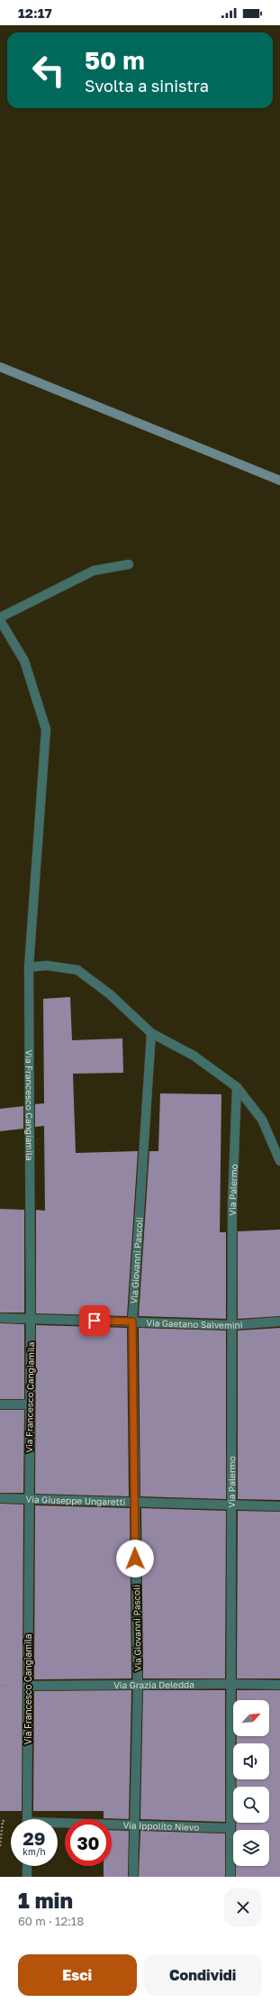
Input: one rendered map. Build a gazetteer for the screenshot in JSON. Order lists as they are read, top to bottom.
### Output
{
  "streets": {
    "street": [
      "Via Francesco Cangiamila",
      "Via Palermo",
      "Via Giovanni Pascoli",
      "Via Gaetano Salvemini",
      "Via Giuseppe Ungaretti",
      "Via Grazia Deledda",
      "Via Ippolito Nievo"
    ]
  },
  "crossings": [
    ["Via Francesco Cangiamila", "Via Gaetano Salvemini"],
    ["Via Francesco Cangiamila", "Via Giuseppe Ungaretti"],
    ["Via Francesco Cangiamila", "Via Grazia Deledda"],
    ["Via Palermo", "Via Gaetano Salvemini"],
    ["Via Palermo", "Via Giuseppe Ungaretti"],
    ["Via Palermo", "Via Grazia Deledda"],
    ["Via Palermo", "Via Ippolito Nievo"],
    ["Via Giovanni Pascoli", "Via Gaetano Salvemini"],
    ["Via Giovanni Pascoli", "Via Giuseppe Ungaretti"],
    ["Via Giovanni Pascoli", "Via Grazia Deledda"],
    ["Via Giovanni Pascoli", "Via Ippolito Nievo"]
  ],
  "north": "top right",
  "page": {
    "status": "12:17",
    "turn": ["50 m", "Svolta a sinistra"],
    "speed": "29 km/h",
    "limit": "30",
    "heading": ["1 min", "60 m · 12:18"],
    "buttons": ["Esci", "Condividi"]
  }
}
